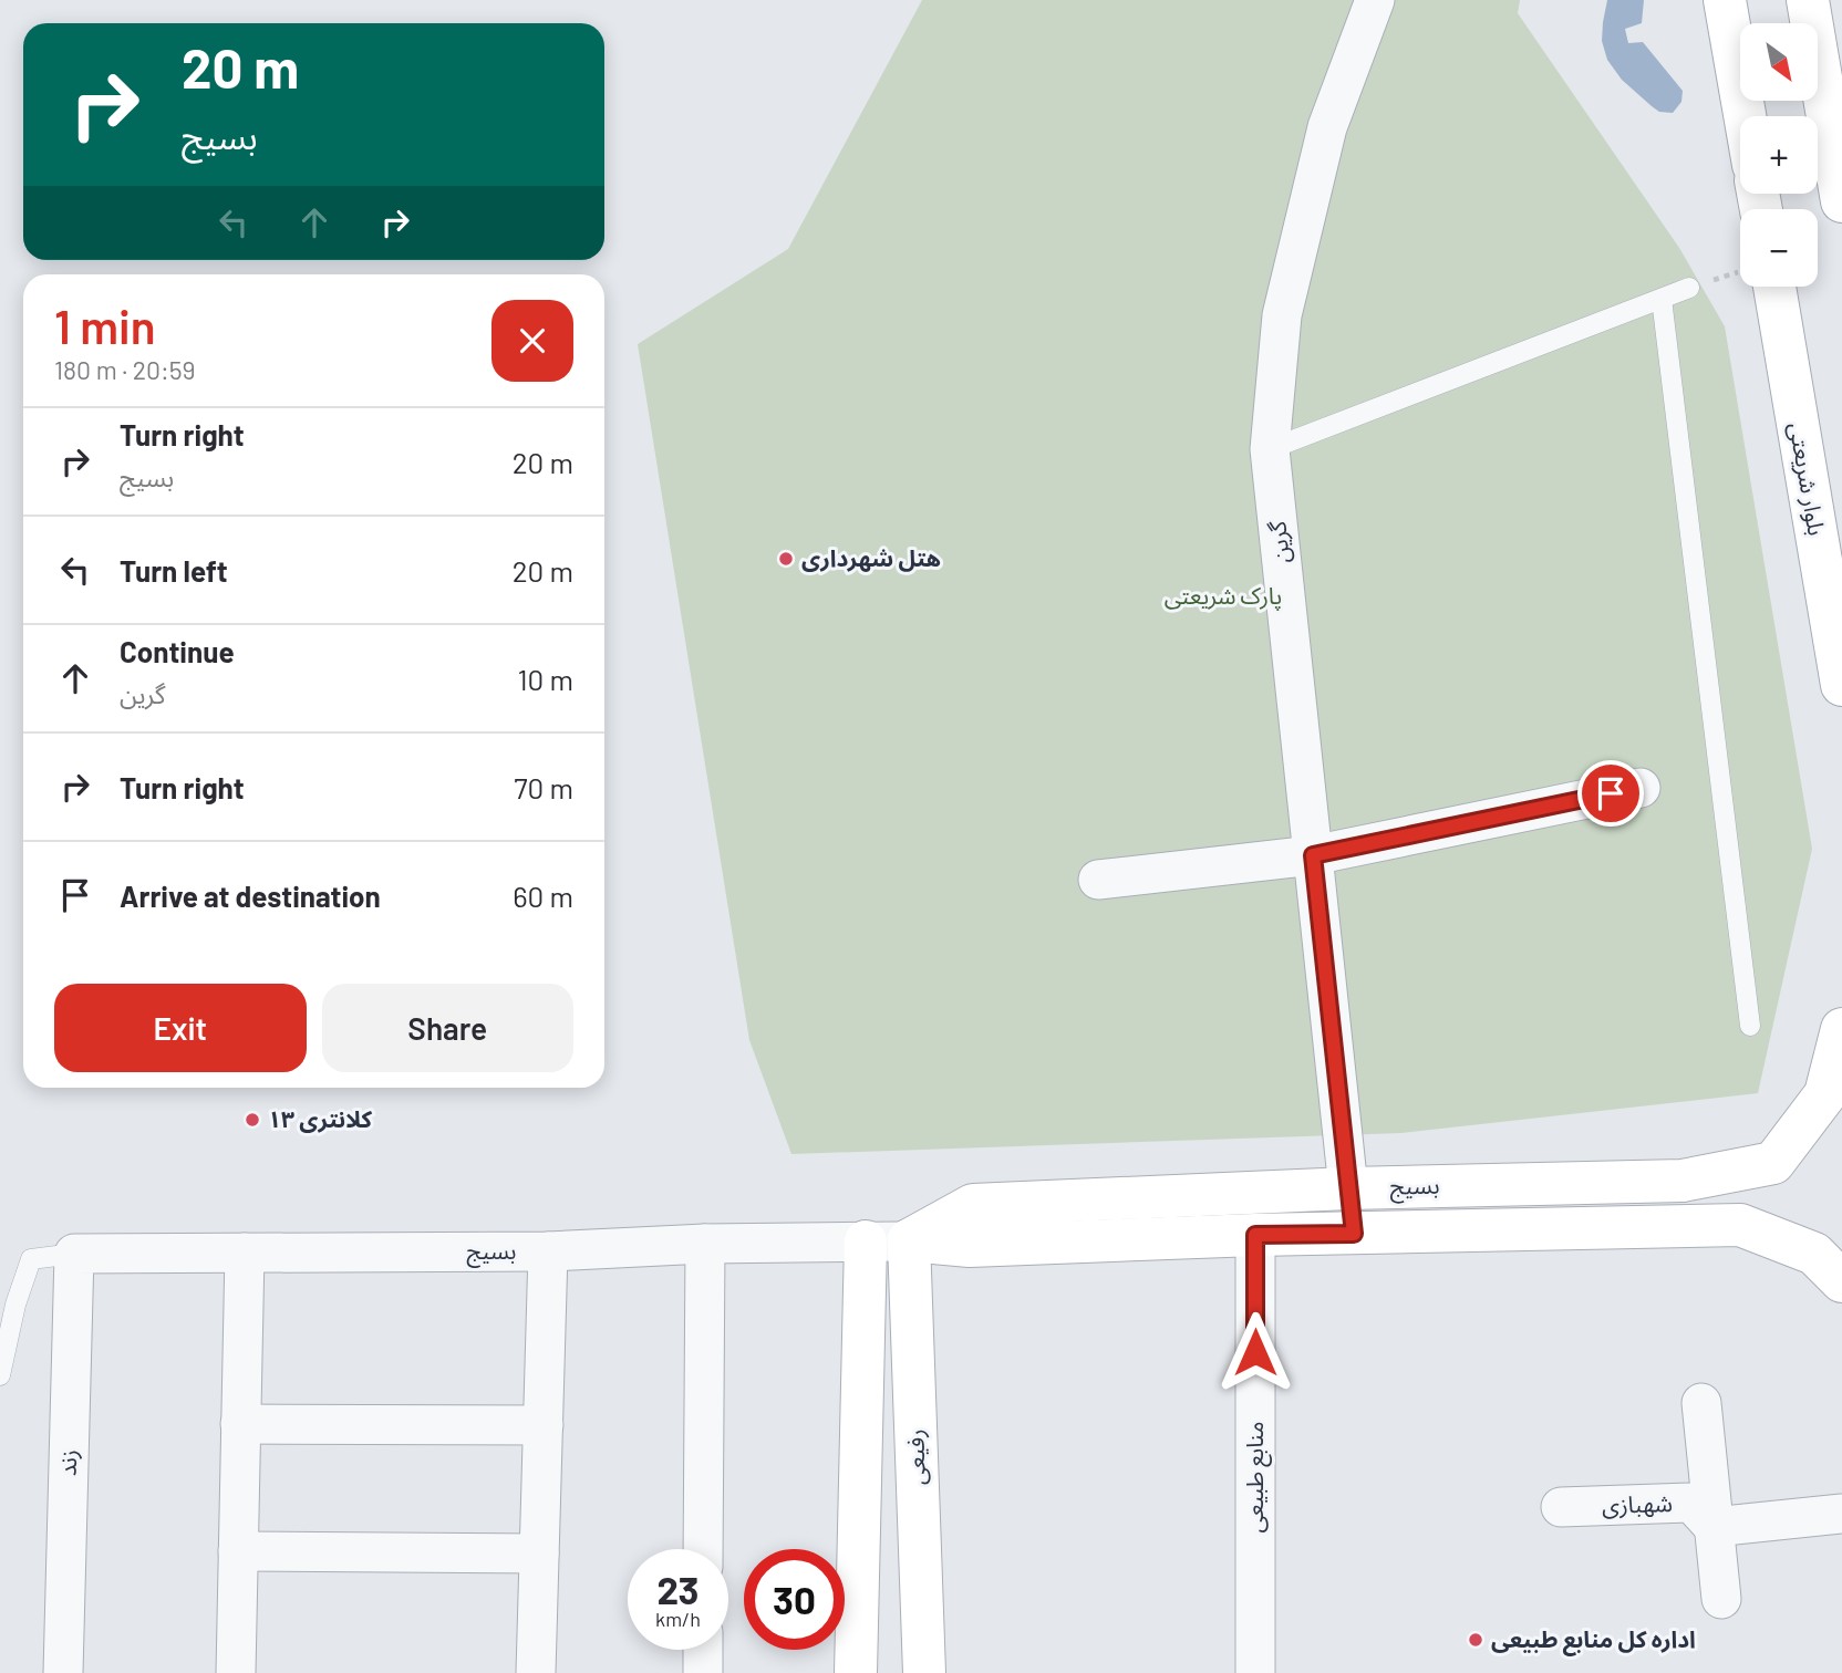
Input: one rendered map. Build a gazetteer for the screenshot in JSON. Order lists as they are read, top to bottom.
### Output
{
  "streets": {
    "street": [
      "بلوار شریعتی",
      "گرین",
      "بسیج",
      "رفیعی",
      "زند",
      "منابع طبیعی",
      "شهبازی"
    ]
  },
  "crossings": [
    ["گرین", "بسیج"],
    ["بسیج", "رفیعی"],
    ["بسیج", "زند"],
    ["بسیج", "منابع طبیعی"]
  ],
  "parks": ["پارک شریعتی"],
  "places": ["هتل شهرداری", "کلانتری ۱۳", "اداره کل منابع طبیعی"],
  "north": "bottom right",
  "page": {
    "map_buttons": ["+", "−"],
    "turn": ["20 m", "بسیج"],
    "heading": ["1 min", "180 m · 20:59"],
    "list": [
      {
        "name": "Turn right",
        "note": "بسیج",
        "value": "20 m"
      },
      {
        "name": "Turn left",
        "value": "20 m"
      },
      {
        "name": "Continue",
        "note": "گرین",
        "value": "10 m"
      },
      {
        "name": "Turn right",
        "value": "70 m"
      },
      {
        "name": "Arrive at destination",
        "value": "60 m"
      }
    ],
    "buttons": ["Exit", "Share"],
    "speed": "23 km/h",
    "limit": "30"
  }
}
